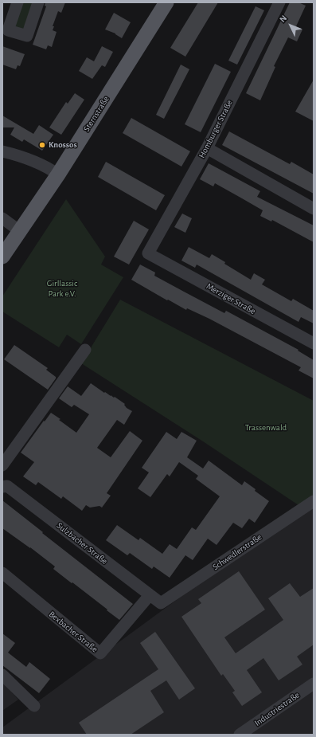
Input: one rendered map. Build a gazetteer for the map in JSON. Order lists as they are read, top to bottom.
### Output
{
  "streets": {
    "main road": ["Sternstraße"],
    "street": [
      "Homburger Straße",
      "Merziger Straße",
      "Sulzbacher Straße",
      "Schwedlerstraße",
      "Bexbacher Straße",
      "Industriestraße"
    ]
  },
  "crossings": [
    ["Homburger Straße", "Merziger Straße"],
    ["Sulzbacher Straße", "Schwedlerstraße"],
    ["Sulzbacher Straße", "Bexbacher Straße"]
  ],
  "parks": ["Girllassic Park e.V.", "Trassenwald"],
  "places": ["Knossos"],
  "north": "top left"
}
